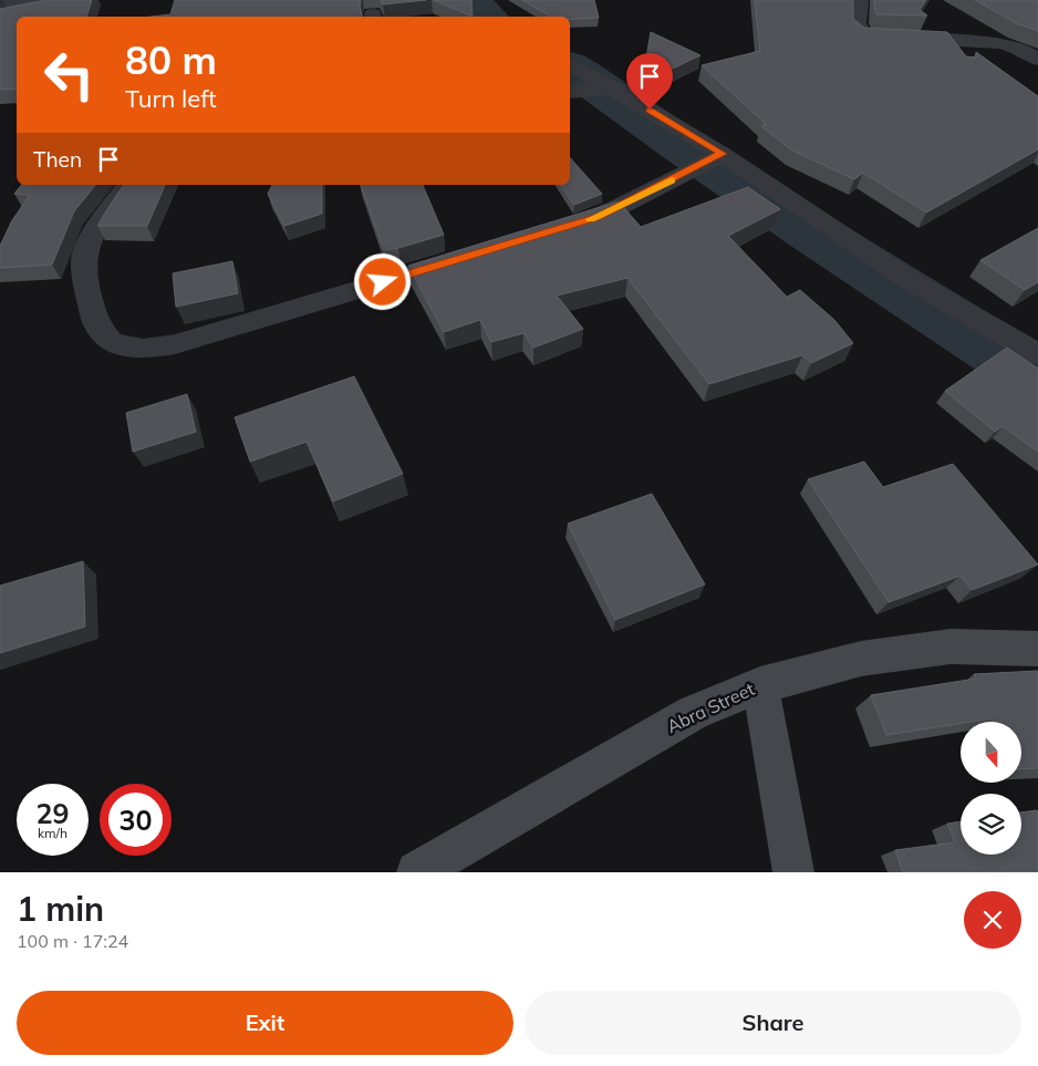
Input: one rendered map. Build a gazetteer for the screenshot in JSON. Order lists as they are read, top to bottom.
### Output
{
  "streets": {
    "street": ["Abra Street"]
  },
  "north": "bottom",
  "page": {
    "turn": ["80 m", "Turn left"],
    "then": "Then",
    "speed": "29 km/h",
    "limit": "30",
    "heading": ["1 min", "100 m · 17:24"],
    "buttons": ["Exit", "Share"]
  }
}
